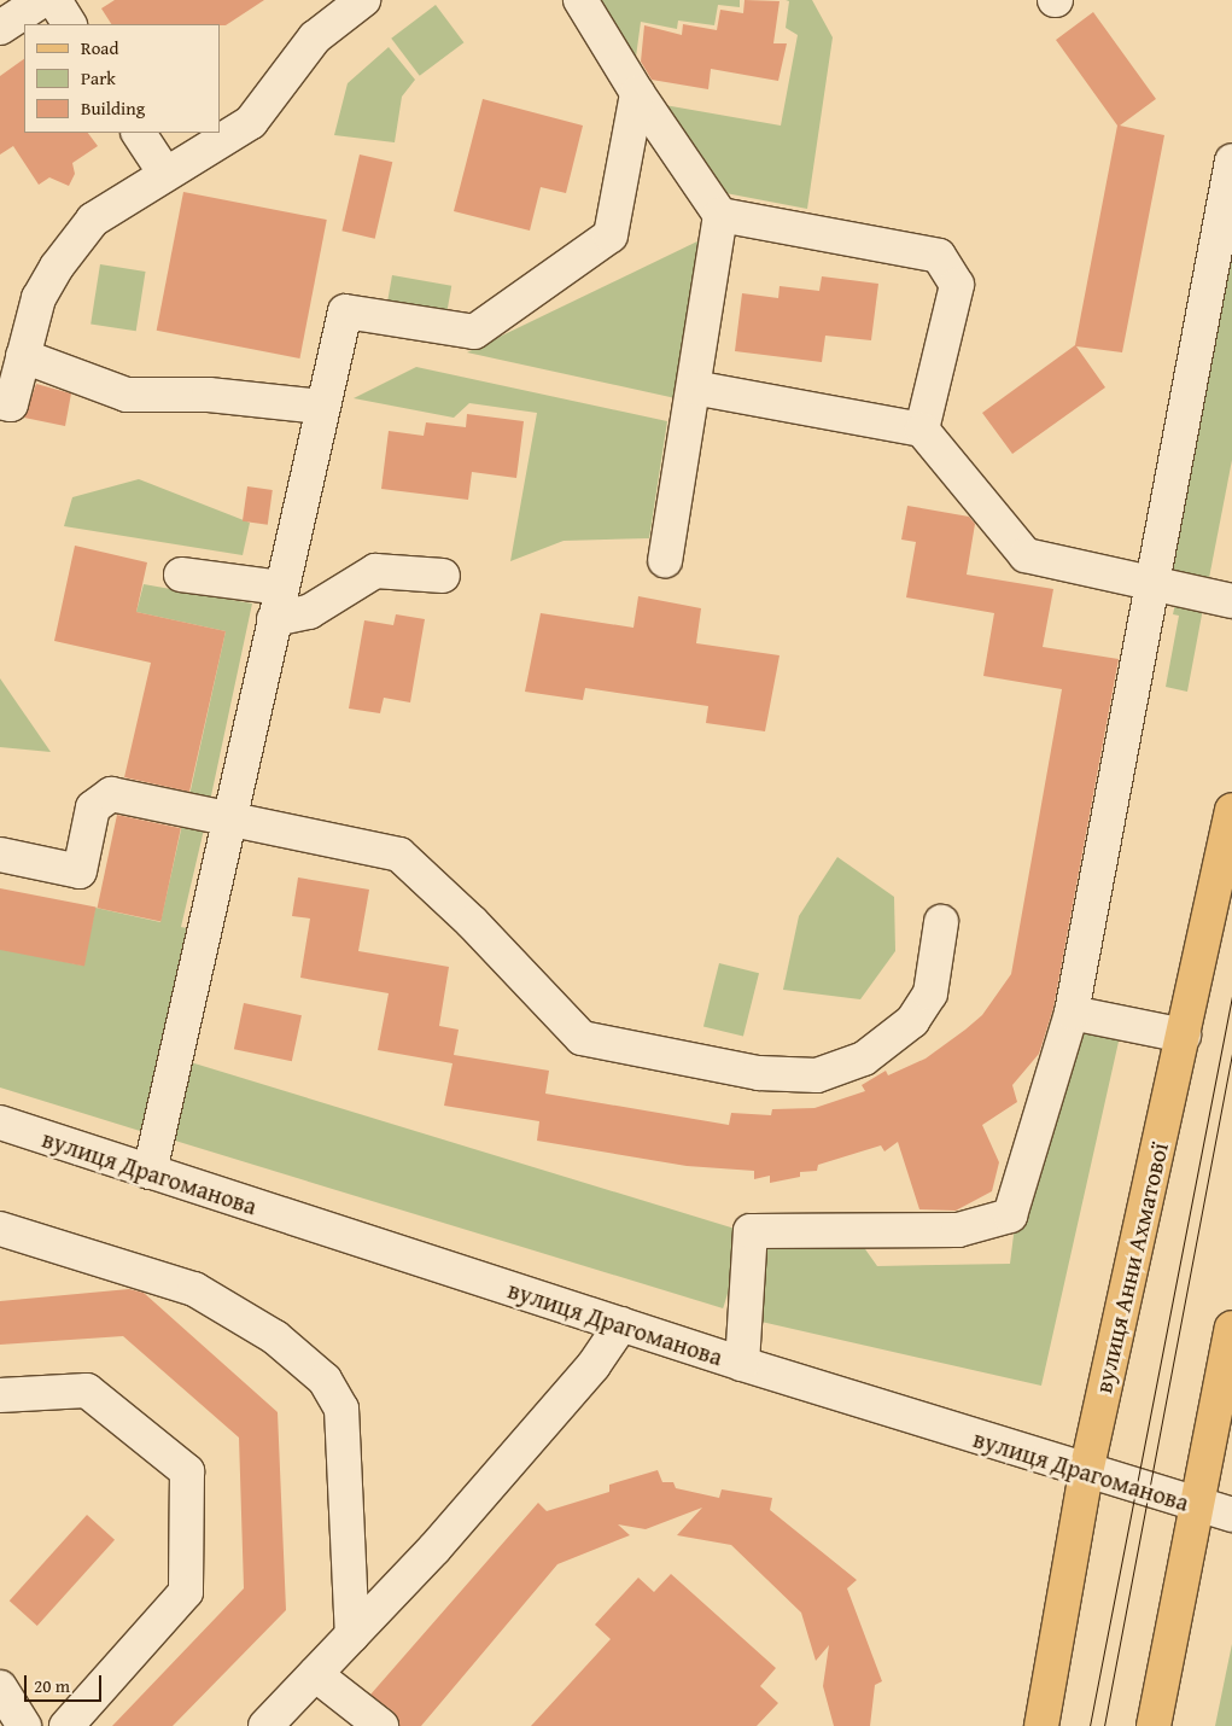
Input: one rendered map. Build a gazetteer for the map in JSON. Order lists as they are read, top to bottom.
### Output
{
  "streets": {
    "main road": ["вулиця Анни Ахматової"],
    "street": ["вулиця Драгоманова"]
  },
  "crossings": [
    ["вулиця Драгоманова", "вулиця Анни Ахматової"]
  ],
  "legend": ["Road", "Park", "Building"],
  "scale_bar": "20 m"
}
